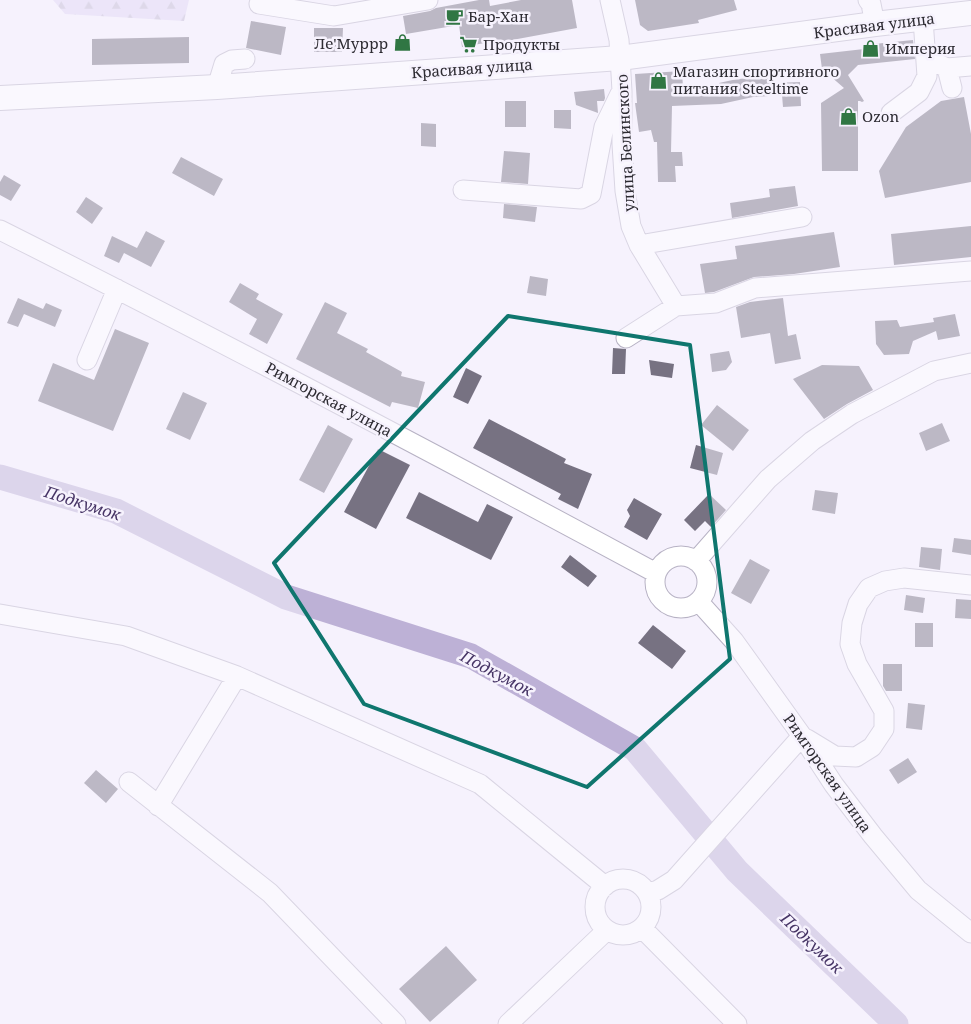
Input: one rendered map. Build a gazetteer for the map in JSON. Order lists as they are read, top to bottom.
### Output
{
  "streets": {
    "main road": ["Красивая улица"],
    "street": ["улица Белинского", "Римгорская улица"]
  },
  "crossings": [
    ["Красивая улица", "улица Белинского"]
  ],
  "water": ["Подкумок"],
  "places": {
    "cafe": ["Бар-Хан"],
    "shop": [
      "Ле'Муррр",
      "Империя",
      "Магазин спортивного питания Steeltime",
      "Ozon"
    ],
    "supermarket": ["Продукты"]
  }
}
